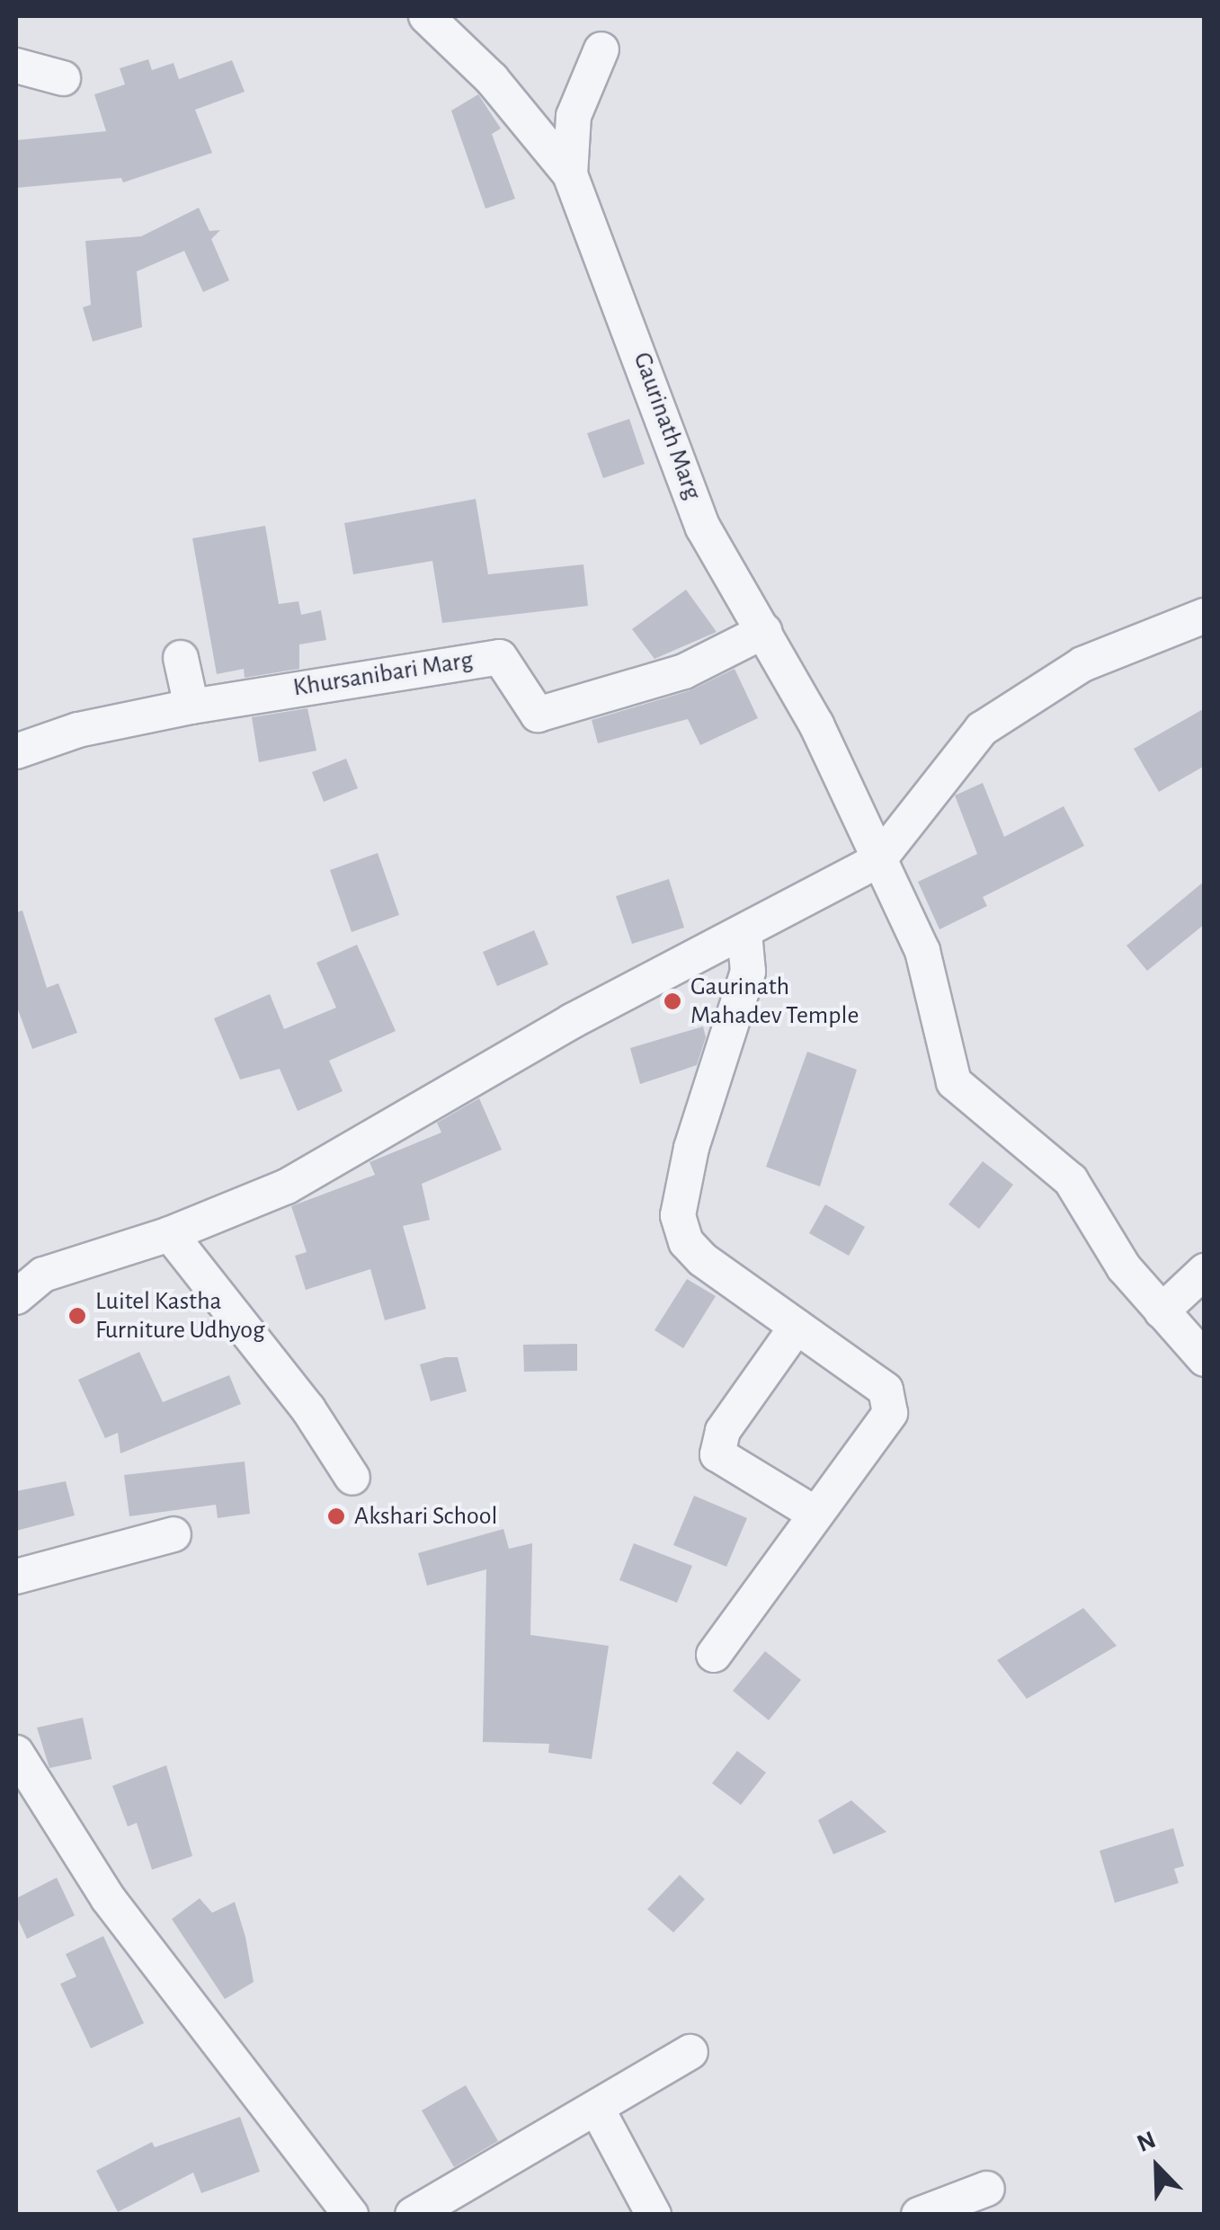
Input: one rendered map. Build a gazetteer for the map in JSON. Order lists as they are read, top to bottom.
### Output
{
  "streets": {
    "street": ["Gaurinath Marg", "Khursanibari Marg"]
  },
  "crossings": [
    ["Gaurinath Marg", "Khursanibari Marg"]
  ],
  "places": ["Gaurinath Mahadev Temple", "Luitel Kastha Furniture Udhyog", "Akshari School"],
  "north": "top left"
}
